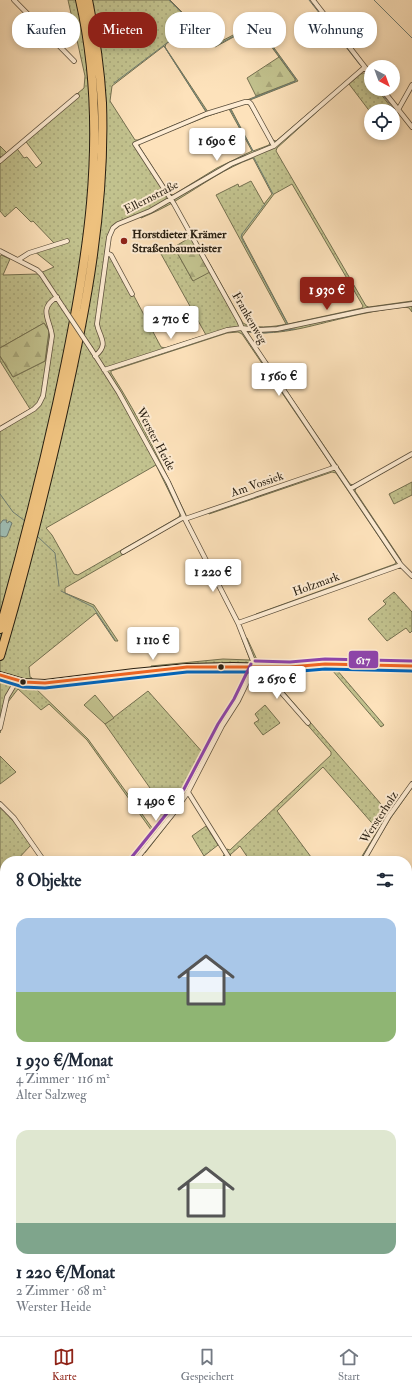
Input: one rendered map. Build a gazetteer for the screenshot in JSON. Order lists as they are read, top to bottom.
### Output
{
  "streets": {
    "street": [
      "Ellernstraße",
      "Frankenweg",
      "Werster Heide",
      "Am Vossiek",
      "Holzmark",
      "Wersterholz"
    ]
  },
  "crossings": [
    ["Ellernstraße", "Frankenweg"],
    ["Ellernstraße", "Werster Heide"],
    ["Frankenweg", "Am Vossiek"],
    ["Frankenweg", "Holzmark"],
    ["Werster Heide", "Am Vossiek"],
    ["Werster Heide", "Holzmark"]
  ],
  "places": ["Horstdieter Krämer Straßenbaumeister"],
  "lines": ["transit line 617"],
  "north": "bottom right",
  "page": {
    "chip": [
      "Kaufen",
      "Mieten",
      "Filter",
      "Neu",
      "Wohnung"
    ],
    "price": [
      "1 690 €",
      "1 930 €",
      "2 710 €",
      "1 560 €",
      "1 220 €",
      "1 110 €",
      "2 650 €",
      "1 490 €"
    ],
    "heading": "8 Objekte",
    "list": [
      {
        "name": "1 930 €/Monat",
        "note": "4 Zimmer · 116 m² · Alter Salzweg"
      },
      {
        "name": "1 220 €/Monat",
        "note": "2 Zimmer · 68 m² · Werster Heide"
      }
    ],
    "tabs": ["Karte", "Gespeichert", "Start"]
  }
}
